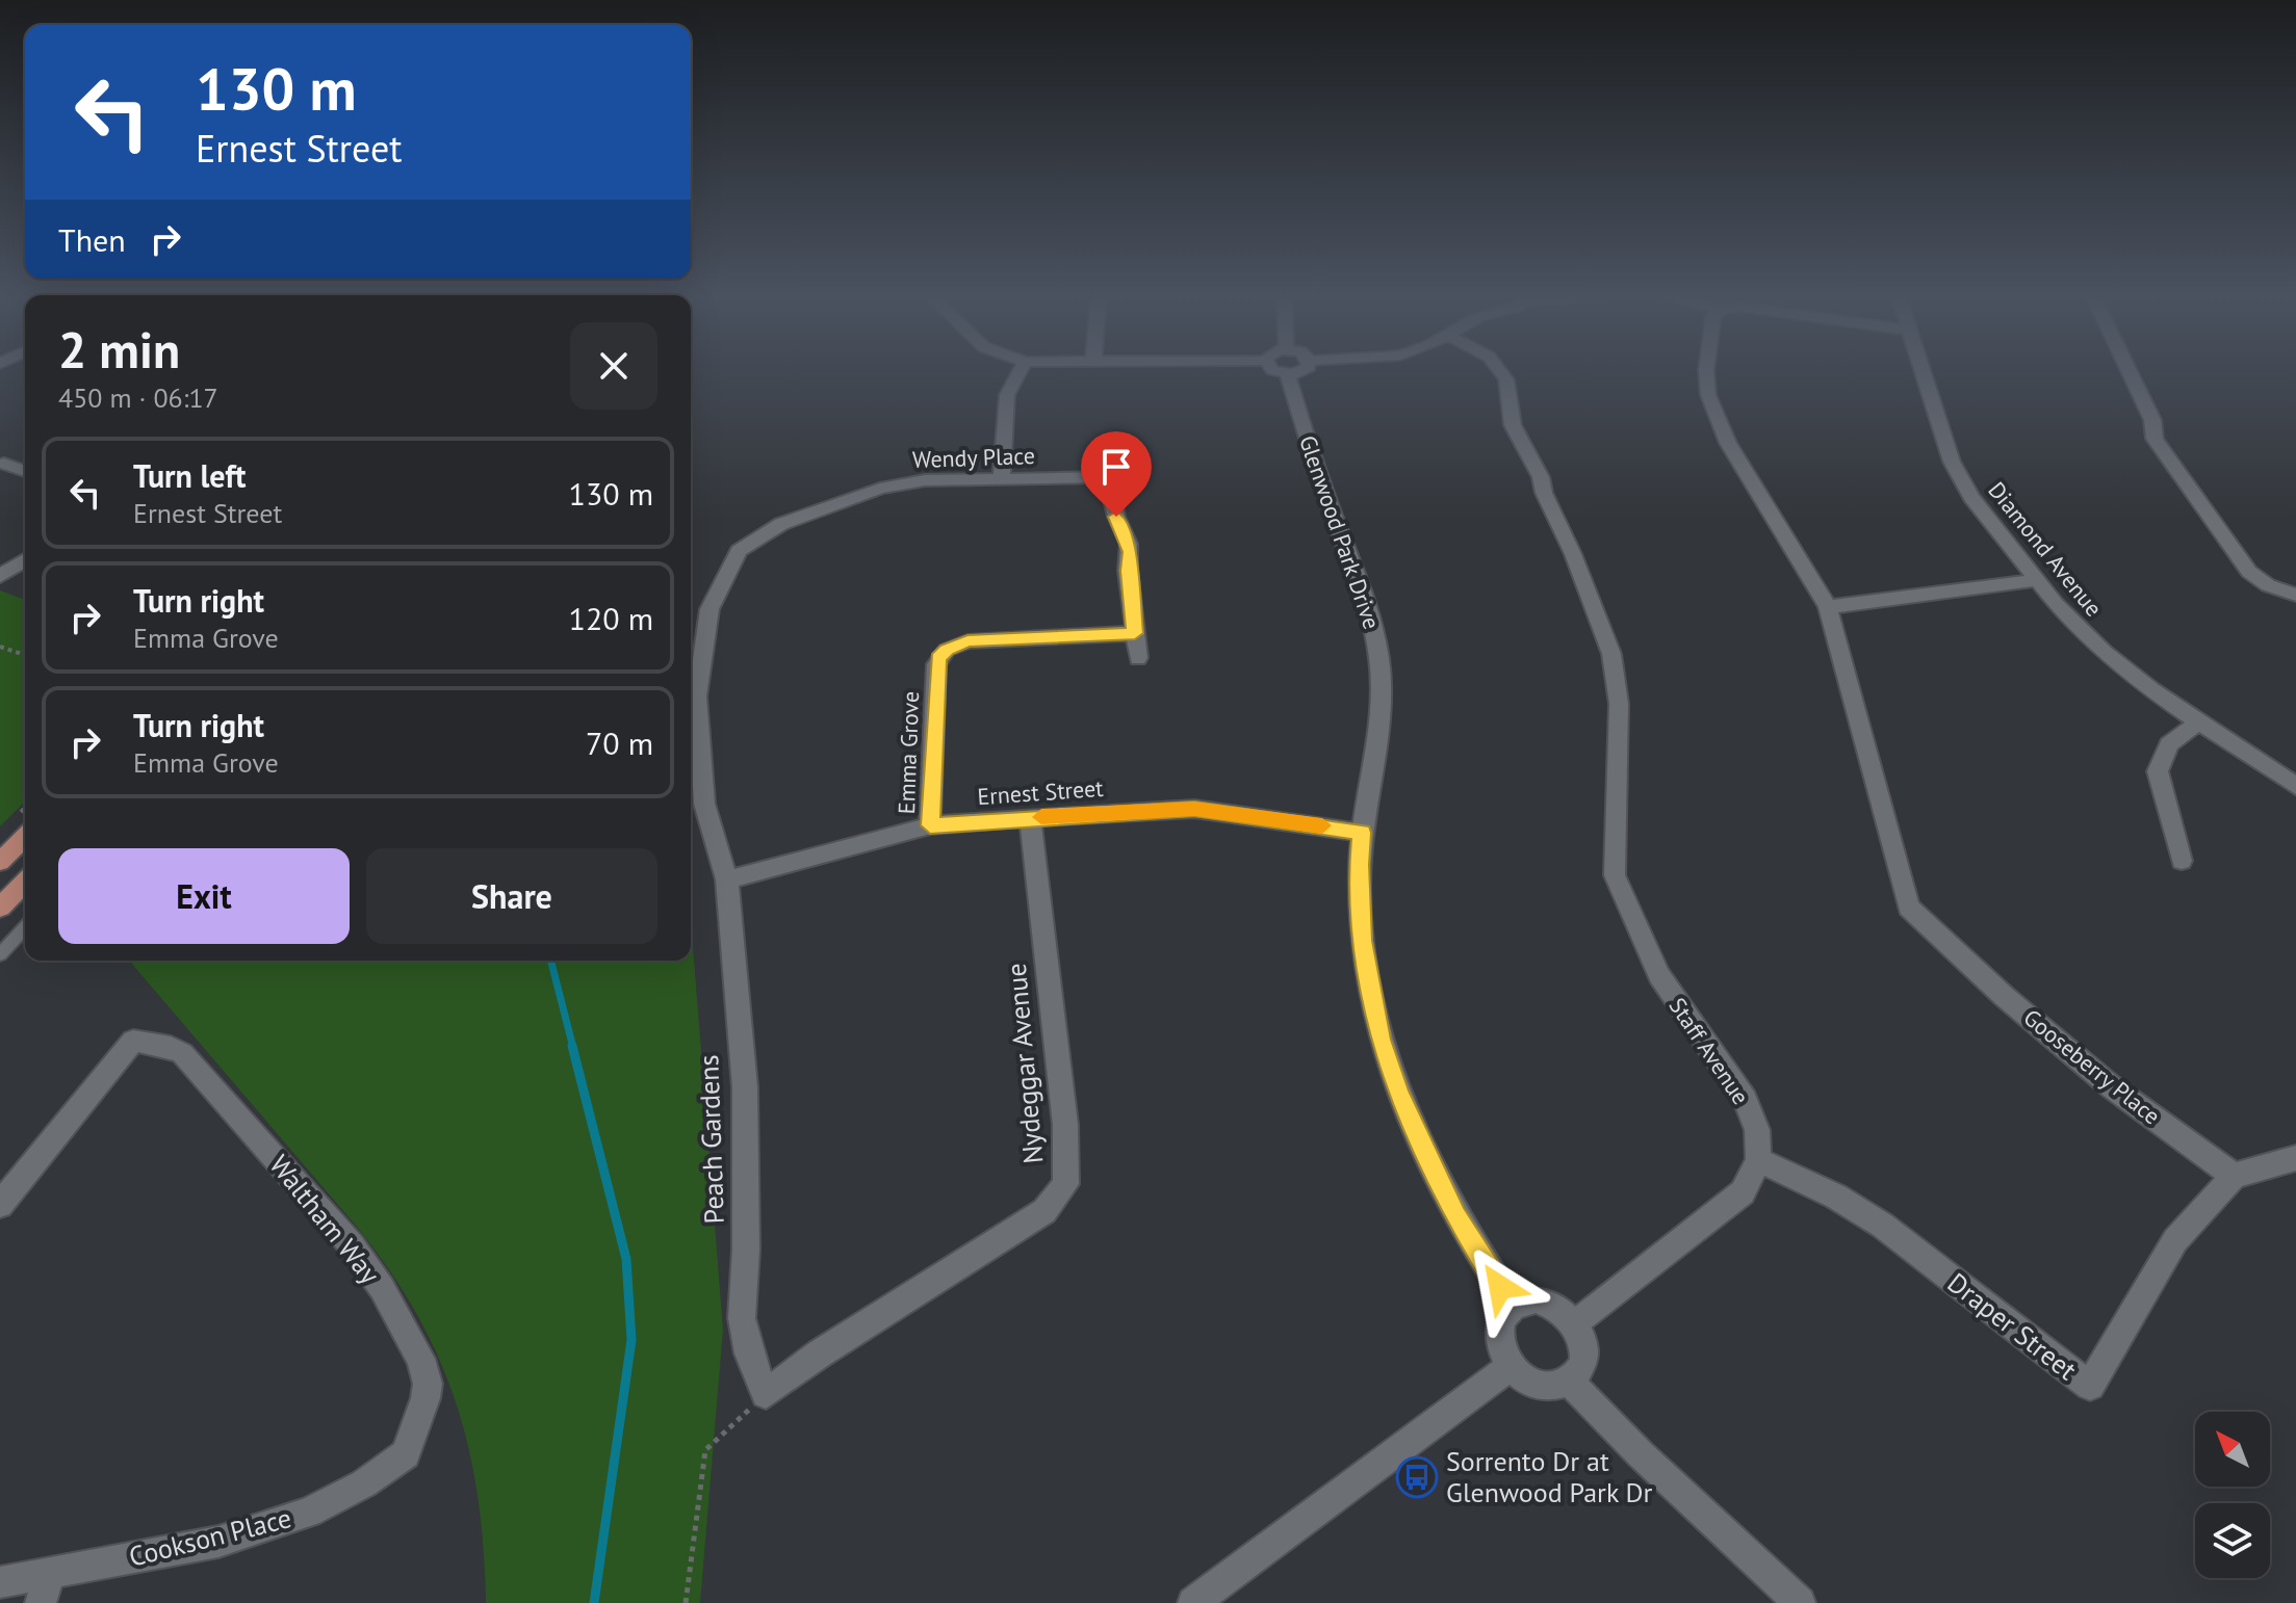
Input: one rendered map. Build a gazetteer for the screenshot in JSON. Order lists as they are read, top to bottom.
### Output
{
  "streets": {
    "street": [
      "Wendy Place",
      "Glenwood Park Drive",
      "Diamond Avenue",
      "Emma Grove",
      "Ernest Street",
      "Staff Avenue",
      "Nydeggar Avenue",
      "Gooseberry Place",
      "Peach Gardens",
      "Waltham Way",
      "Draper Street",
      "Cookson Place"
    ]
  },
  "crossings": [
    ["Wendy Place", "Emma Grove"],
    ["Wendy Place", "Peach Gardens"],
    ["Glenwood Park Drive", "Ernest Street"],
    ["Emma Grove", "Ernest Street"],
    ["Ernest Street", "Nydeggar Avenue"],
    ["Ernest Street", "Peach Gardens"],
    ["Staff Avenue", "Draper Street"],
    ["Nydeggar Avenue", "Peach Gardens"],
    ["Gooseberry Place", "Draper Street"],
    ["Waltham Way", "Cookson Place"]
  ],
  "places": {
    "bus stop": ["Sorrento Dr at Glenwood Park Dr"]
  },
  "north": "top left",
  "page": {
    "turn": ["130 m", "Ernest Street"],
    "then": "Then",
    "heading": ["2 min", "450 m · 06:17"],
    "list": [
      {
        "name": "Turn left",
        "note": "Ernest Street",
        "value": "130 m"
      },
      {
        "name": "Turn right",
        "note": "Emma Grove",
        "value": "120 m"
      },
      {
        "name": "Turn right",
        "note": "Emma Grove",
        "value": "70 m"
      }
    ],
    "buttons": ["Exit", "Share"]
  }
}
